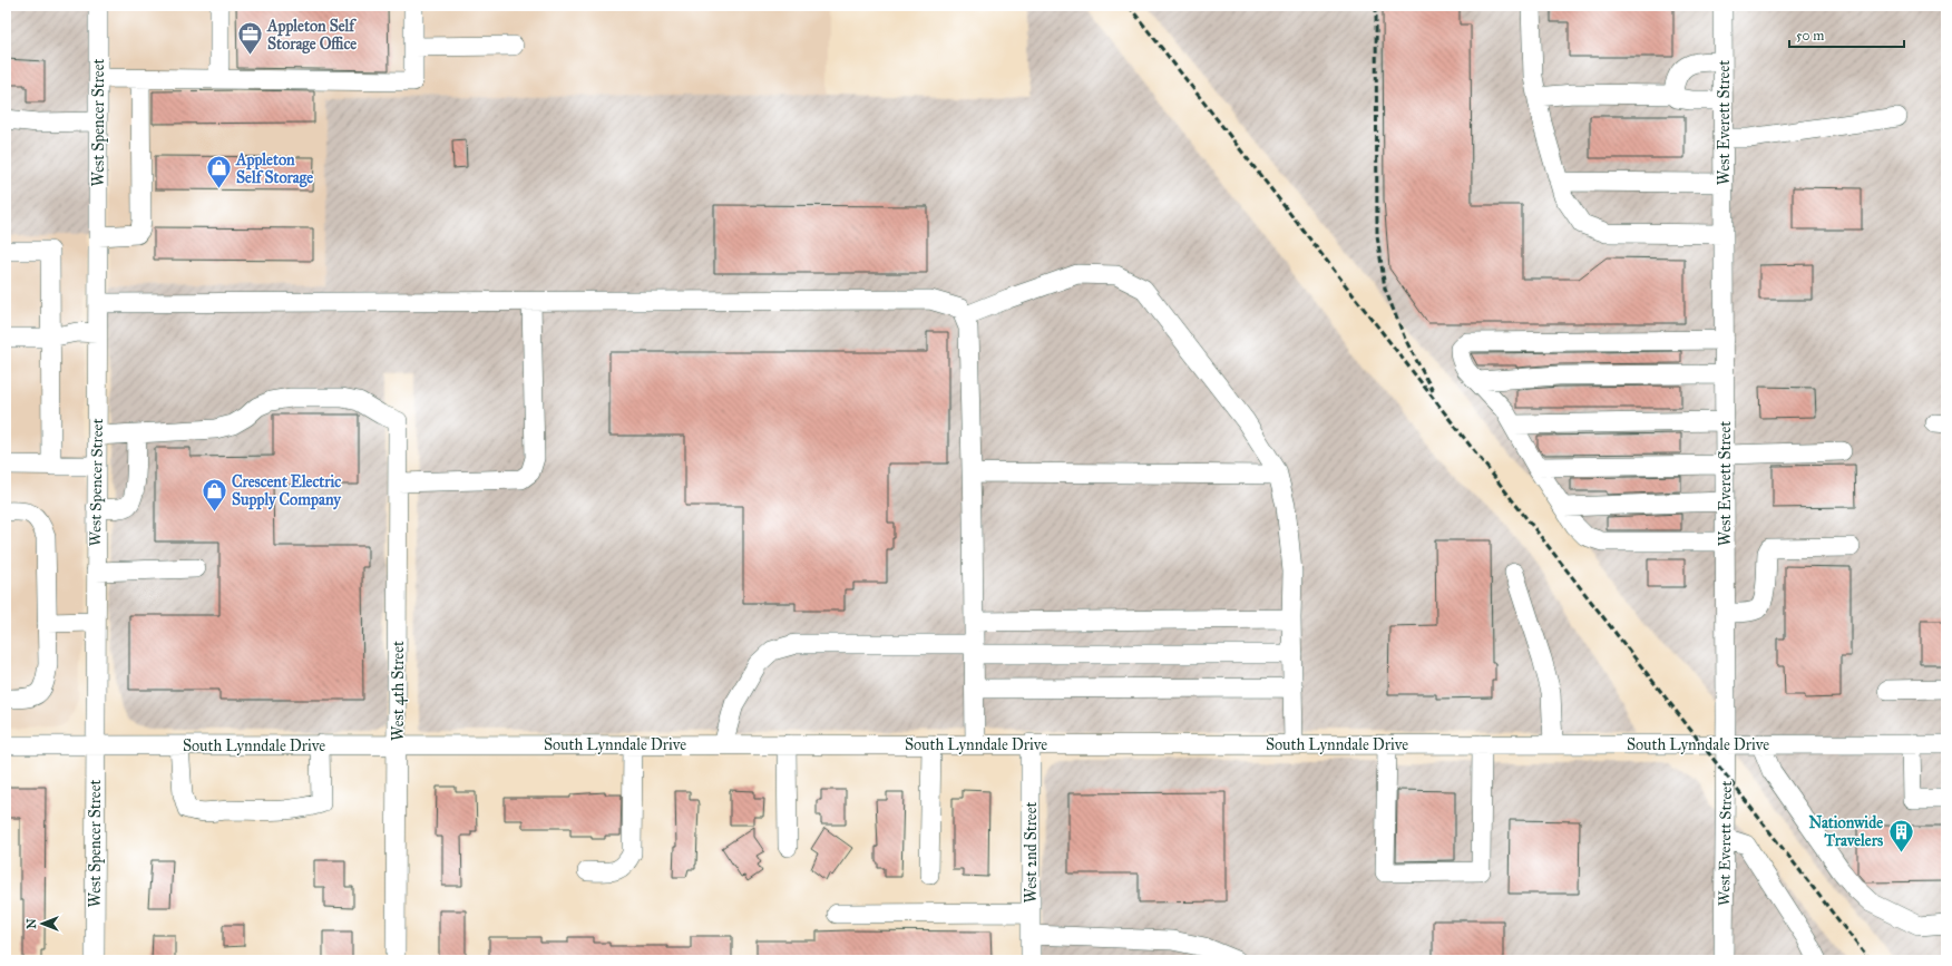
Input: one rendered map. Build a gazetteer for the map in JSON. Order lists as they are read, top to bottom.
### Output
{
  "streets": {
    "street": [
      "West Spencer Street",
      "West Everett Street",
      "West 4th Street",
      "South Lynndale Drive",
      "West 2nd Street"
    ]
  },
  "crossings": [
    ["West Spencer Street", "South Lynndale Drive"],
    ["West Everett Street", "South Lynndale Drive"],
    ["West 4th Street", "South Lynndale Drive"],
    ["South Lynndale Drive", "West 2nd Street"]
  ],
  "places": {
    "office": ["Appleton Self Storage Office"],
    "shop": ["Appleton Self Storage", "Crescent Electric Supply Company"],
    "building": ["Nationwide Travelers"]
  },
  "scale_bar": "50 m",
  "north": "left"
}
